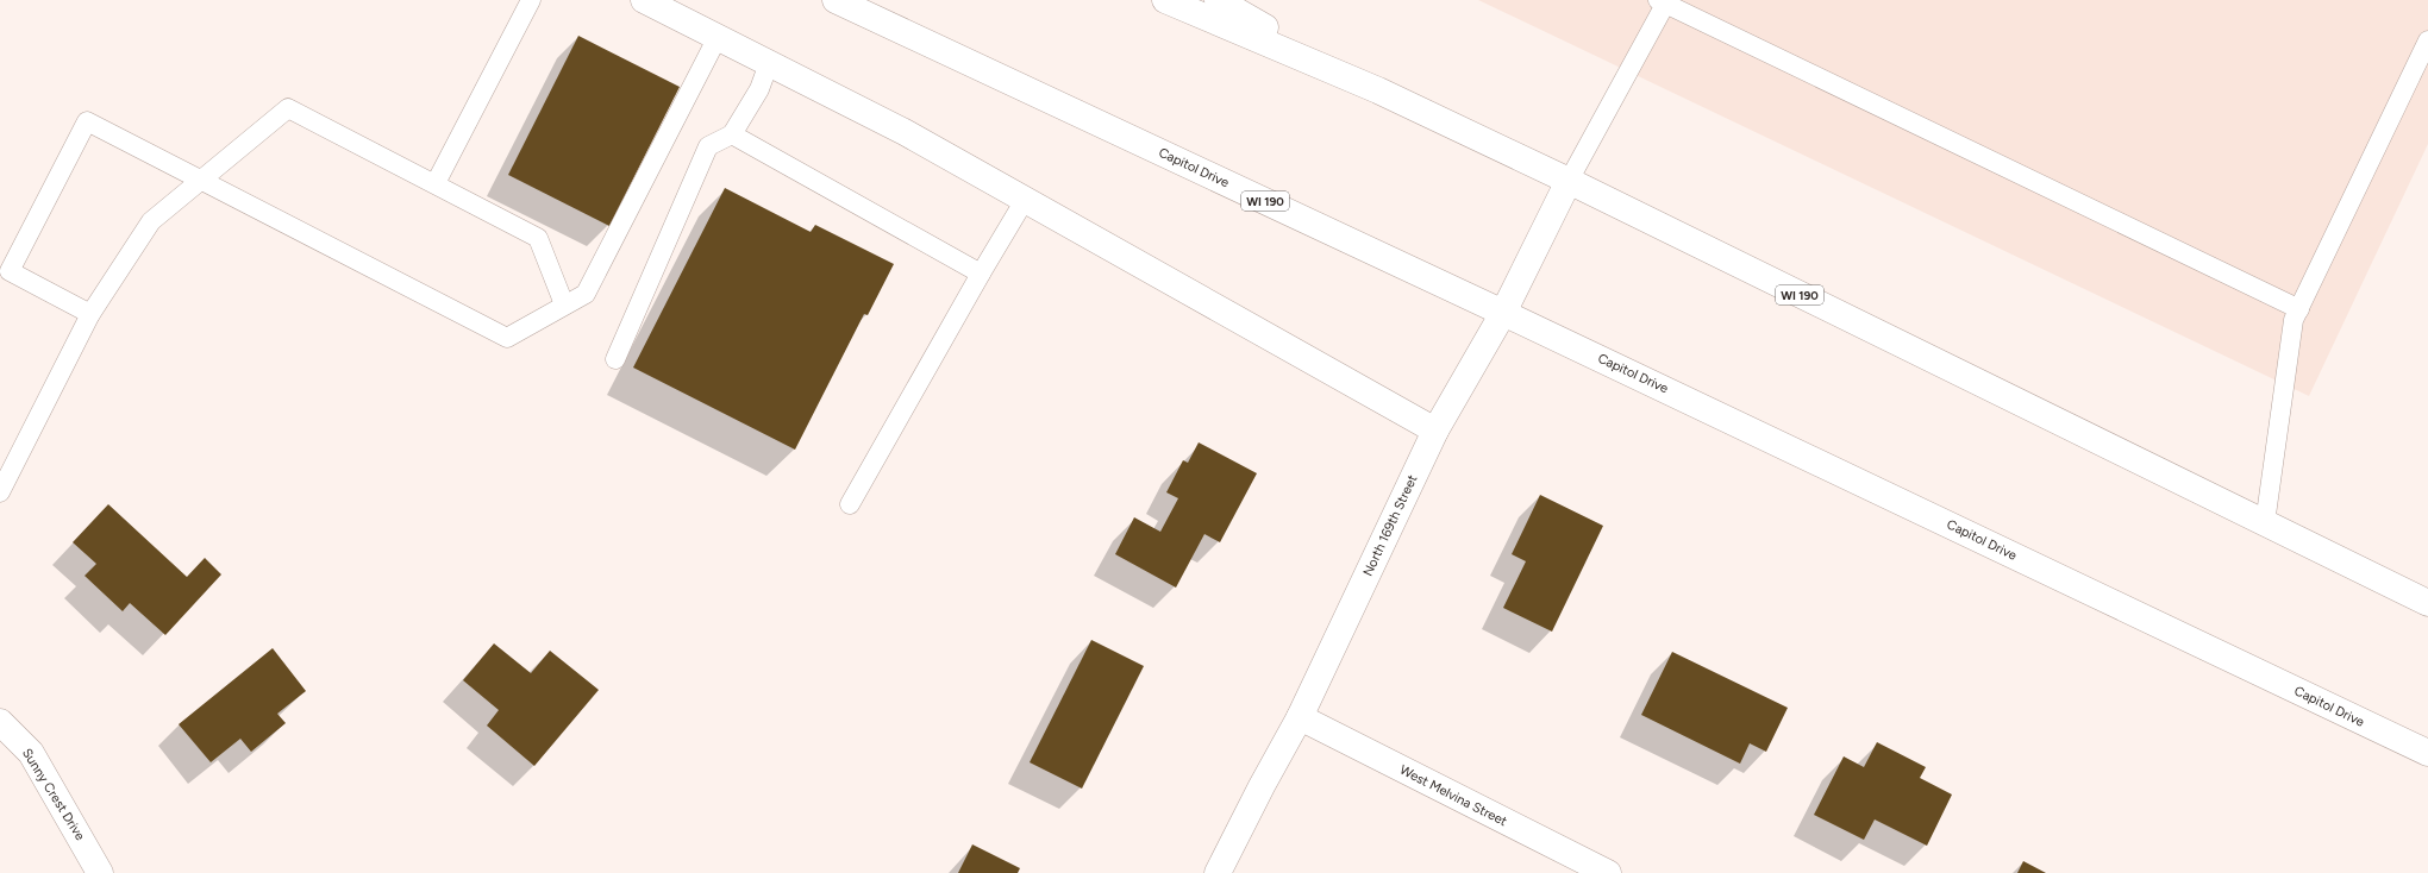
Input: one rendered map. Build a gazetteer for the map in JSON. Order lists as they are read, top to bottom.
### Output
{
  "streets": {
    "main road": [
      "Capitol Drive",
      "WI 190",
      "North 169th Street",
      "Sunny Crest Drive",
      "West Melvina Street"
    ]
  },
  "crossings": [
    ["Capitol Drive", "North 169th Street"],
    ["WI 190", "North 169th Street"],
    ["North 169th Street", "West Melvina Street"]
  ]
}
